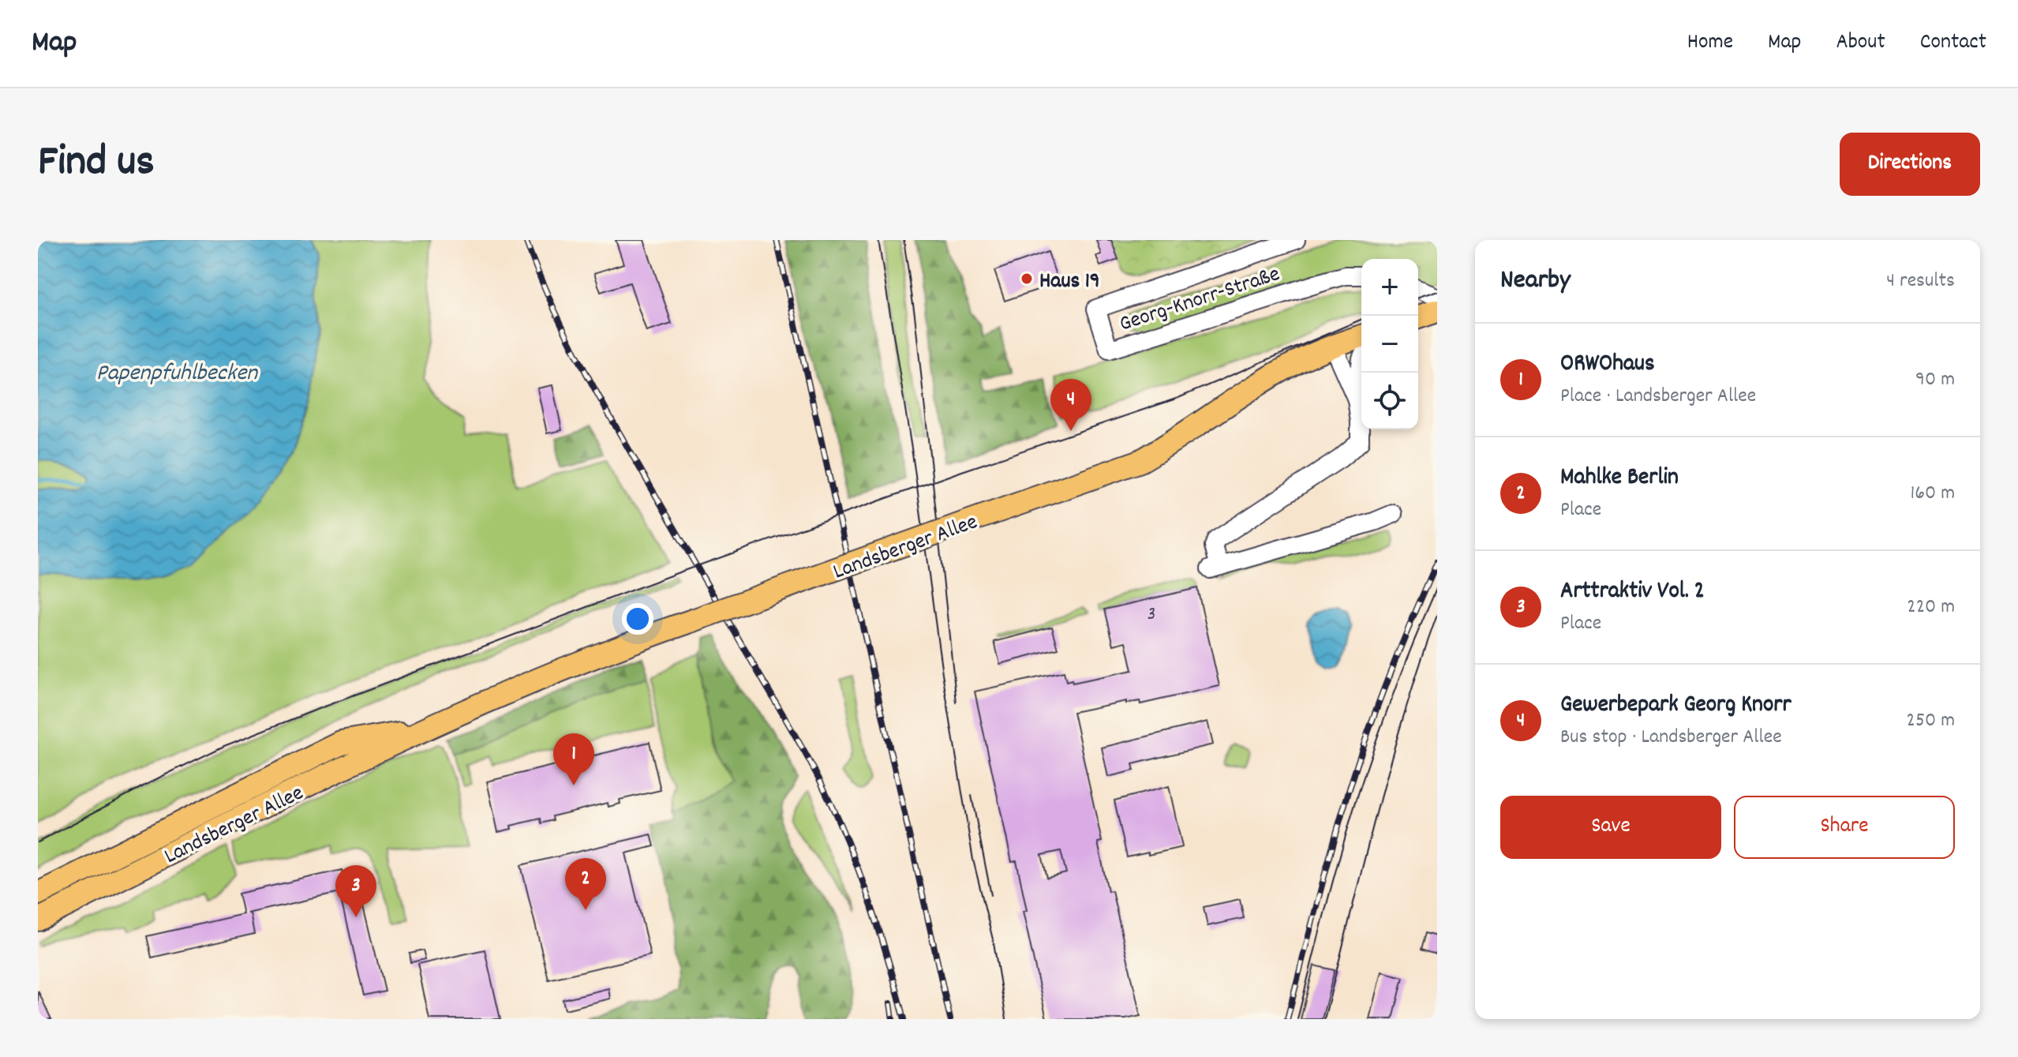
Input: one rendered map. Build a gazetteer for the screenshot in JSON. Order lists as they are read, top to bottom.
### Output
{
  "streets": {
    "main road": ["Landsberger Allee"],
    "street": ["Georg-Knorr-Straße"]
  },
  "water": ["Papenpfuhlbecken"],
  "places": ["Haus 19"],
  "house_numbers": ["3"],
  "page": {
    "header": "Map",
    "nav": [
      "Home",
      "Map",
      "About",
      "Contact"
    ],
    "title": "Find us",
    "buttons": [
      "Directions",
      ["Save", "Share"]
    ],
    "heading": ["Nearby", "4 results"],
    "map_buttons": ["+", "−"],
    "list": [
      {
        "mark": "1",
        "name": "ORWOhaus",
        "note": "Place · Landsberger Allee",
        "value": "90 m"
      },
      {
        "mark": "2",
        "name": "Mahlke Berlin",
        "note": "Place",
        "value": "160 m"
      },
      {
        "mark": "3",
        "name": "Arttraktiv Vol. 2",
        "note": "Place",
        "value": "220 m"
      },
      {
        "mark": "4",
        "name": "Gewerbepark Georg Knorr",
        "note": "Bus stop · Landsberger Allee",
        "value": "250 m"
      }
    ],
    "pins": [
      "4",
      "1",
      "2",
      "3"
    ]
  }
}
